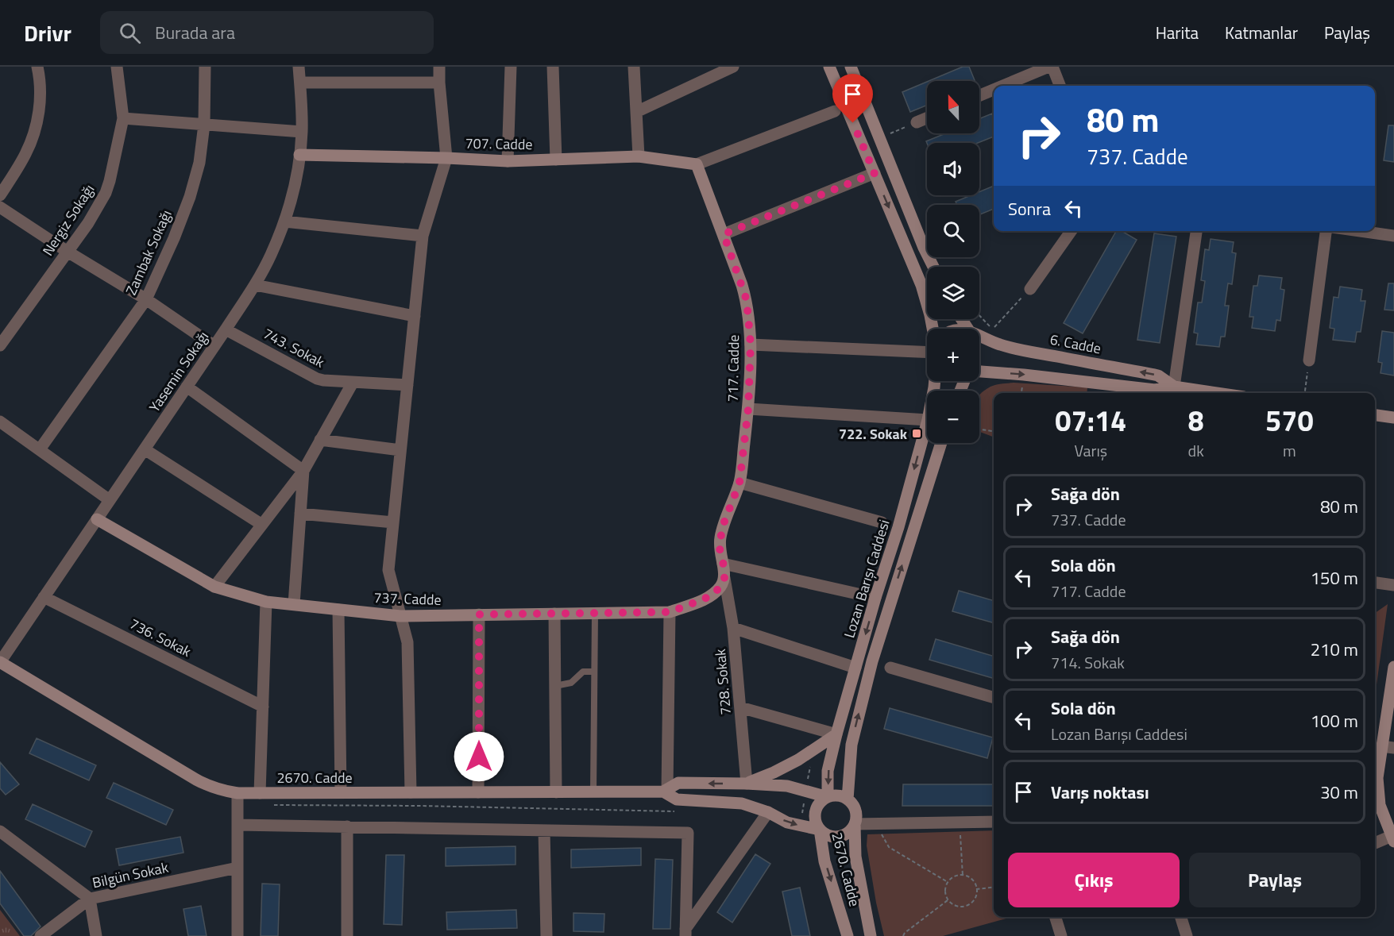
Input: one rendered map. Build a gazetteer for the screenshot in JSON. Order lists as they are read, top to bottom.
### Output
{
  "streets": {
    "main road": [
      "707. Cadde",
      "6. Cadde",
      "717. Cadde",
      "Lozan Barışı Caddesi",
      "737. Cadde",
      "2670. Cadde"
    ],
    "street": [
      "Nergiz Sokağı",
      "Zambak Sokağı",
      "743. Sokak",
      "Yasemin Sokağı",
      "736. Sokak",
      "728. Sokak",
      "Bilgün Sokak"
    ]
  },
  "crossings": [
    ["707. Cadde", "717. Cadde"],
    ["707. Cadde", "Yasemin Sokağı"],
    ["743. Sokak", "Yasemin Sokağı"],
    ["717. Cadde", "737. Cadde"],
    ["717. Cadde", "728. Sokak"],
    ["Yasemin Sokağı", "737. Cadde"],
    ["Yasemin Sokağı", "736. Sokak"],
    ["Yasemin Sokağı", "2670. Cadde"],
    ["Lozan Barışı Caddesi", "2670. Cadde"],
    ["737. Cadde", "728. Sokak"],
    ["728. Sokak", "2670. Cadde"]
  ],
  "places": {
    "transit": ["722. Sokak"]
  },
  "north": "top",
  "page": {
    "header": "Drivr",
    "search": "Burada ara",
    "nav": ["Harita", "Katmanlar", "Paylaş"],
    "map_buttons": ["+", "−"],
    "turn": ["80 m", "737. Cadde"],
    "then": "Sonra",
    "eta": [
      "07:14",
      "Varış",
      "8",
      "dk",
      "570",
      "m"
    ],
    "list": [
      {
        "name": "Sağa dön",
        "note": "737. Cadde",
        "value": "80 m"
      },
      {
        "name": "Sola dön",
        "note": "717. Cadde",
        "value": "150 m"
      },
      {
        "name": "Sağa dön",
        "note": "714. Sokak",
        "value": "210 m"
      },
      {
        "name": "Sola dön",
        "note": "Lozan Barışı Caddesi",
        "value": "100 m"
      },
      {
        "name": "Varış noktası",
        "value": "30 m"
      }
    ],
    "buttons": ["Çıkış", "Paylaş"]
  }
}
